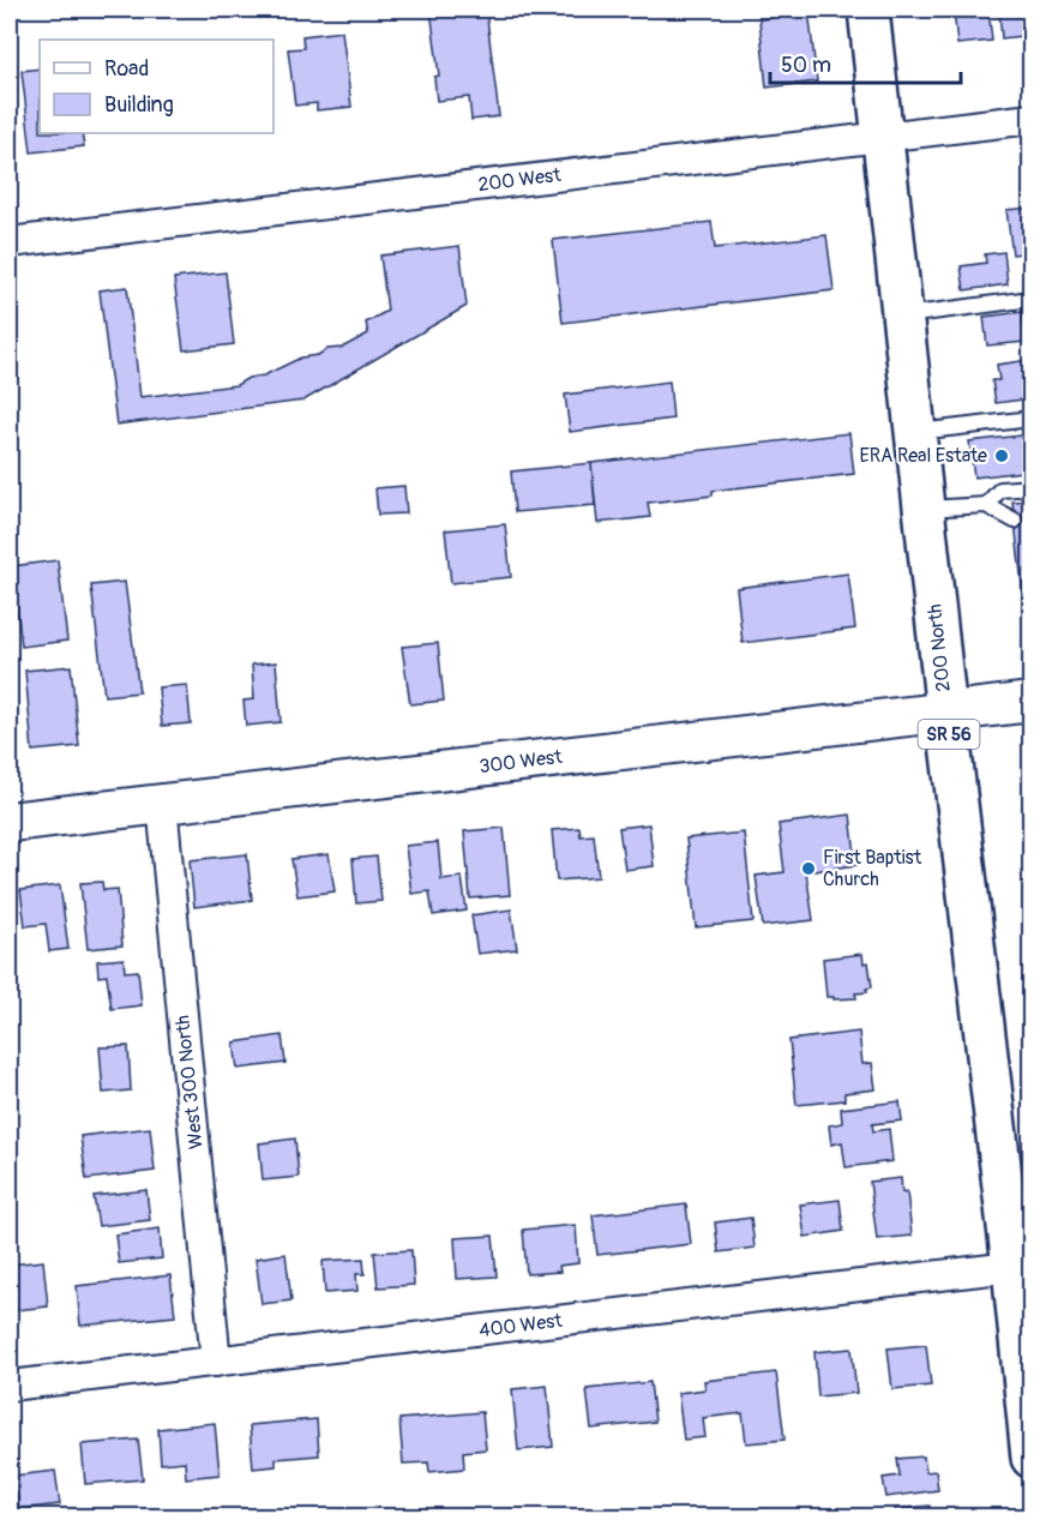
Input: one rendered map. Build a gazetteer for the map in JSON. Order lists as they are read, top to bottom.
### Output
{
  "streets": {
    "main road": ["200 North", "SR 56"],
    "street": [
      "200 West",
      "300 West",
      "West 300 North",
      "400 West"
    ]
  },
  "crossings": [
    ["200 West", "200 North"],
    ["200 North", "300 West"],
    ["200 North", "400 West"],
    ["300 West", "West 300 North"],
    ["West 300 North", "400 West"]
  ],
  "places": ["ERA Real Estate", "First Baptist Church"],
  "legend": ["Road", "Building"],
  "scale_bar": "50 m"
}
